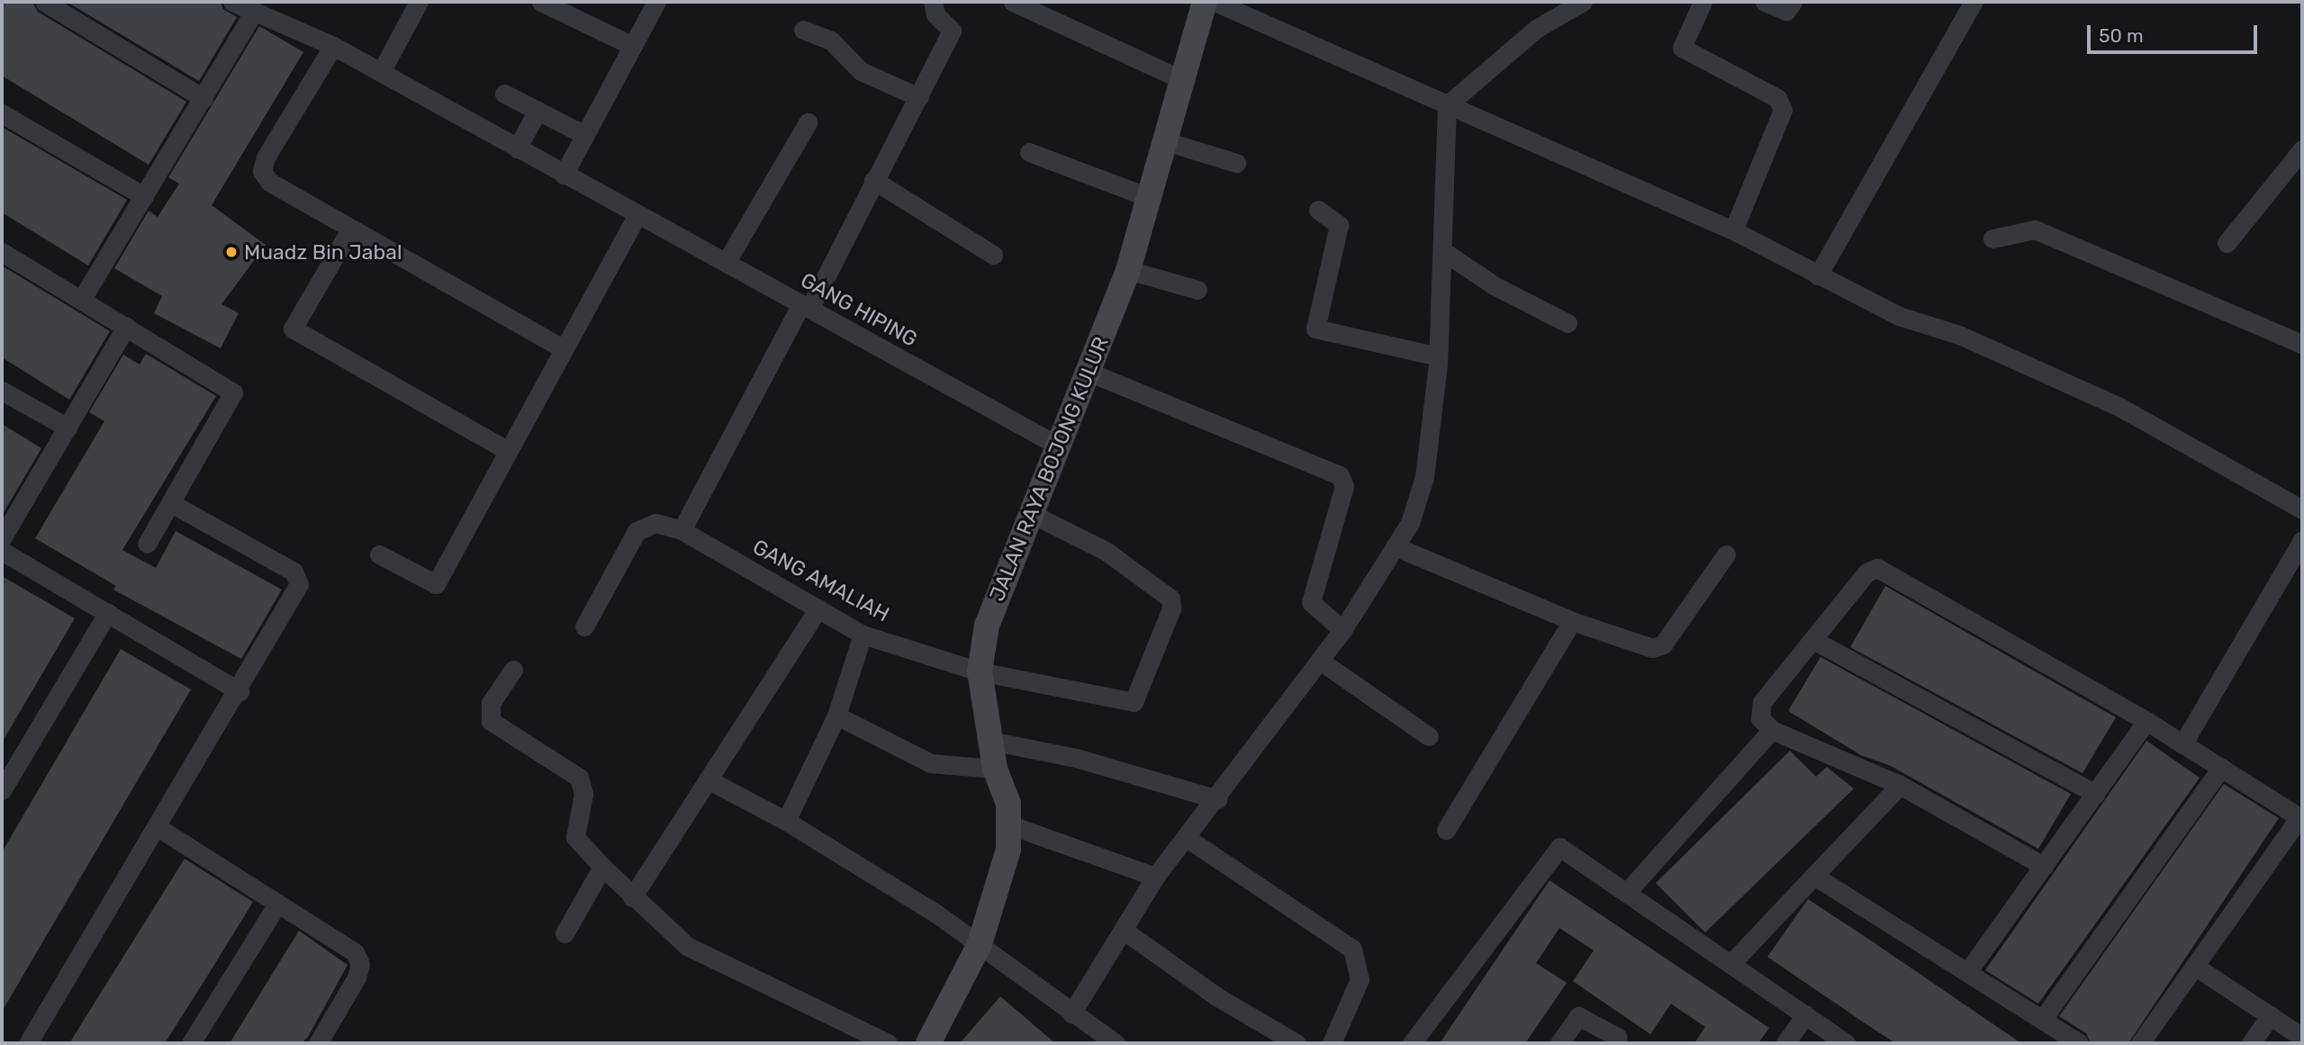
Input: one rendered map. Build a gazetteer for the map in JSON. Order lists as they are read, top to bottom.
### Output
{
  "streets": {
    "main road": ["JALAN RAYA BOJONG KULUR"],
    "street": ["GANG HIPING", "GANG AMALIAH"]
  },
  "crossings": [
    ["GANG HIPING", "JALAN RAYA BOJONG KULUR"],
    ["JALAN RAYA BOJONG KULUR", "GANG AMALIAH"]
  ],
  "places": ["Muadz Bin Jabal"],
  "scale_bar": "50 m"
}
